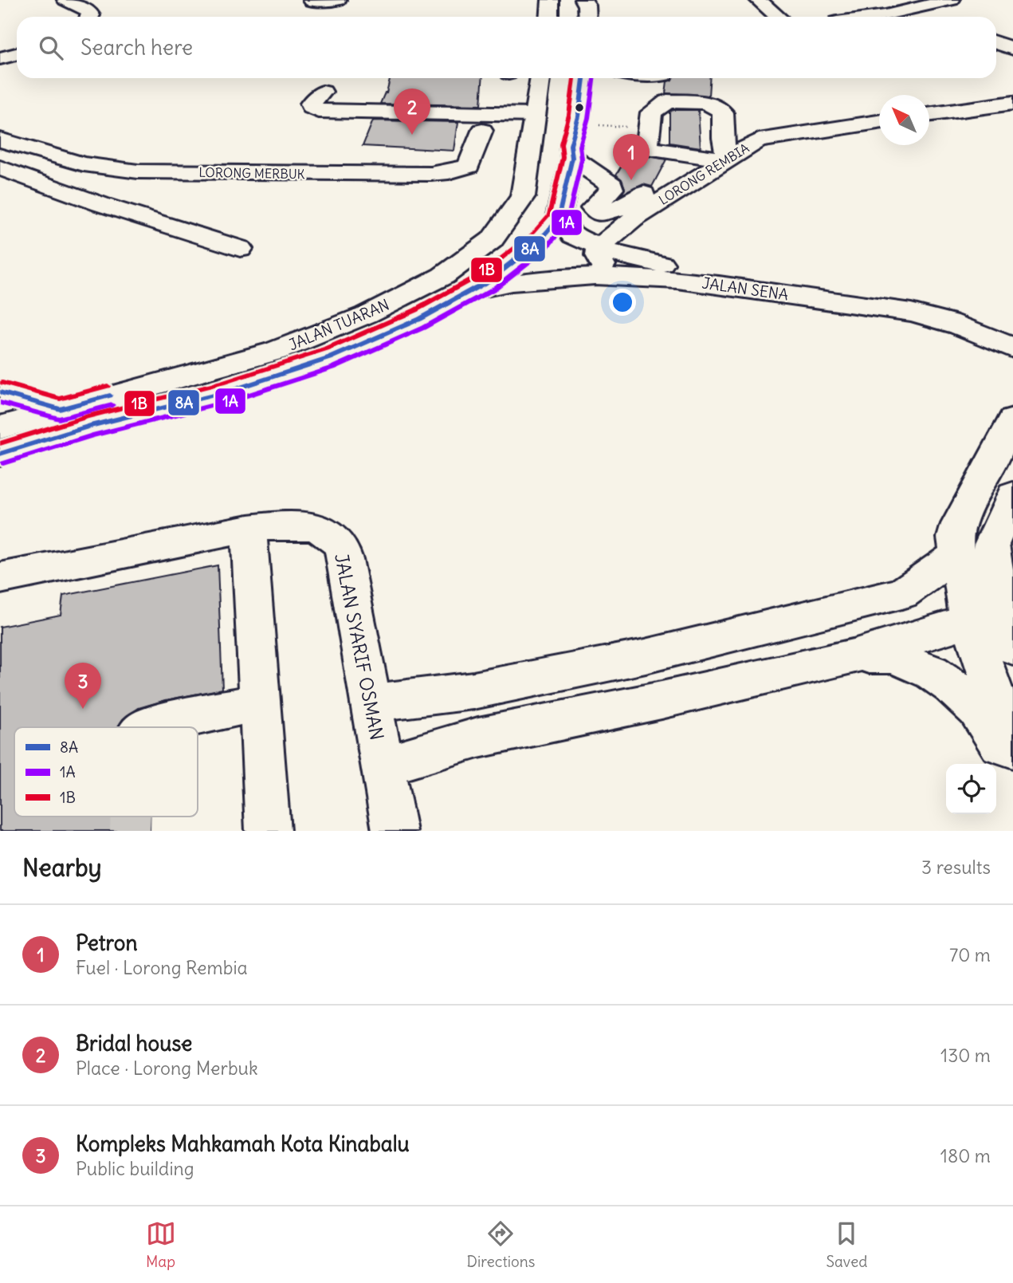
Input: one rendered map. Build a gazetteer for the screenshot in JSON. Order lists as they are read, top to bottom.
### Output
{
  "streets": {
    "street": [
      "LORONG MERBUK",
      "LORONG REMBIA",
      "JALAN SENA",
      "JALAN TUARAN",
      "JALAN SYARIF OSMAN"
    ]
  },
  "crossings": [
    ["LORONG REMBIA", "JALAN SENA"],
    ["JALAN SENA", "JALAN TUARAN"]
  ],
  "lines": ["transit line 8A", "transit line 1A", "transit line 1B"],
  "legend": ["8A", "1A", "1B"],
  "north": "top left",
  "page": {
    "search": "Search here",
    "pins": ["2", "1", "3"],
    "heading": ["Nearby", "3 results"],
    "list": [
      {
        "mark": "1",
        "name": "Petron",
        "note": "Fuel · Lorong Rembia",
        "value": "70 m"
      },
      {
        "mark": "2",
        "name": "Bridal house",
        "note": "Place · Lorong Merbuk",
        "value": "130 m"
      },
      {
        "mark": "3",
        "name": "Kompleks Mahkamah Kota Kinabalu",
        "note": "Public building",
        "value": "180 m"
      }
    ],
    "nav": ["Map", "Directions", "Saved"]
  }
}
